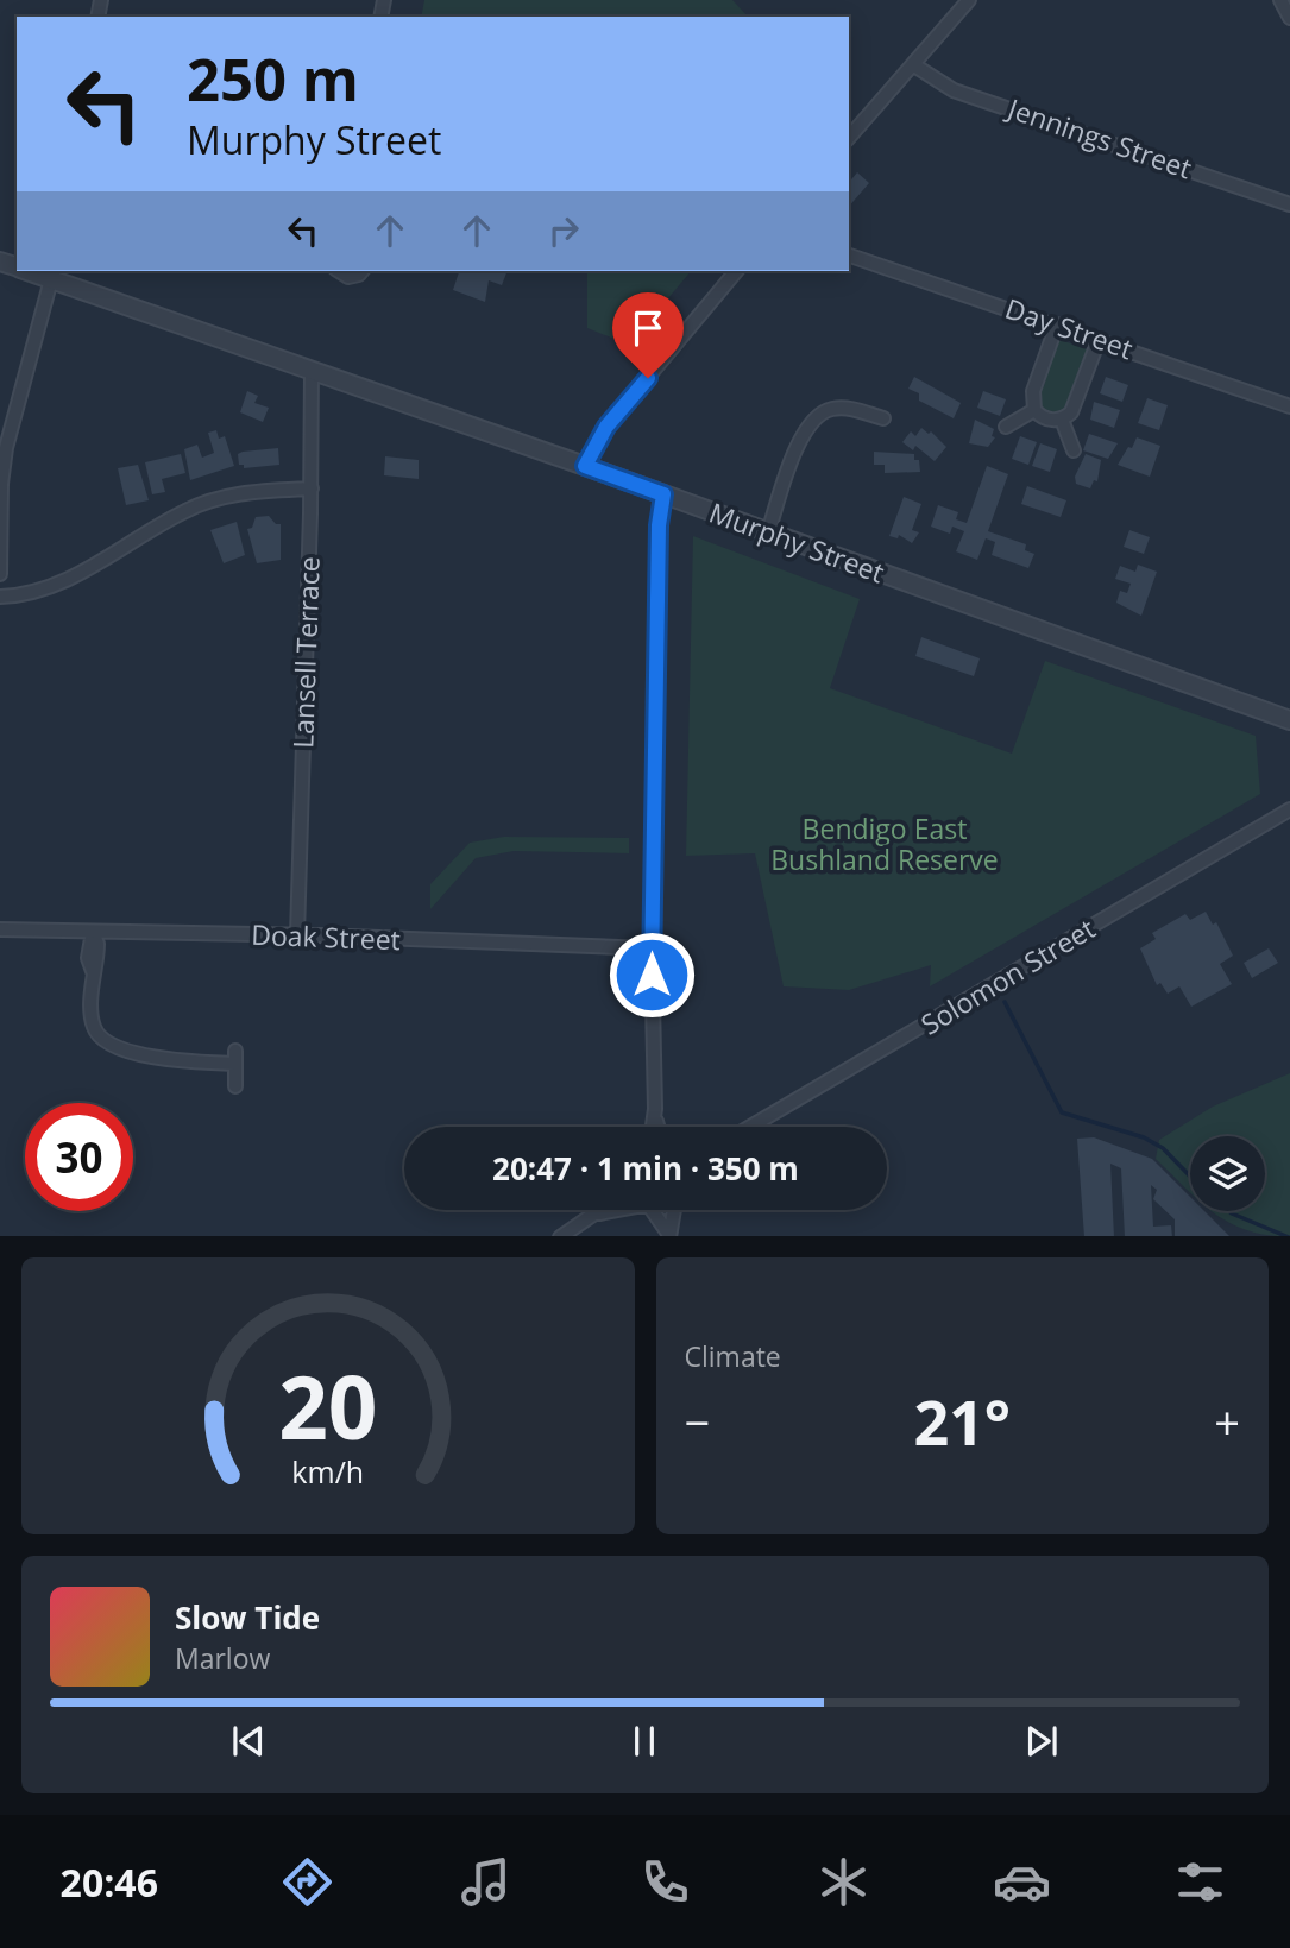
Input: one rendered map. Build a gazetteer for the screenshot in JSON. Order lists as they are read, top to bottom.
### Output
{
  "streets": {
    "street": [
      "Jennings Street",
      "Day Street",
      "Murphy Street",
      "Lansell Terrace",
      "Doak Street",
      "Solomon Street"
    ]
  },
  "crossings": [
    ["Murphy Street", "Lansell Terrace"],
    ["Lansell Terrace", "Doak Street"]
  ],
  "parks": ["Bendigo East Bushland Reserve"],
  "page": {
    "turn": ["250 m", "Murphy Street"],
    "limit": "30",
    "trip": "20:47 · 1 min · 350 m",
    "tile": "Climate",
    "heat": ["−", "21°", "+"],
    "song": ["Slow Tide", "Marlow"],
    "tabs": "20:46",
    "gauge": ["20", "km/h"]
  }
}
